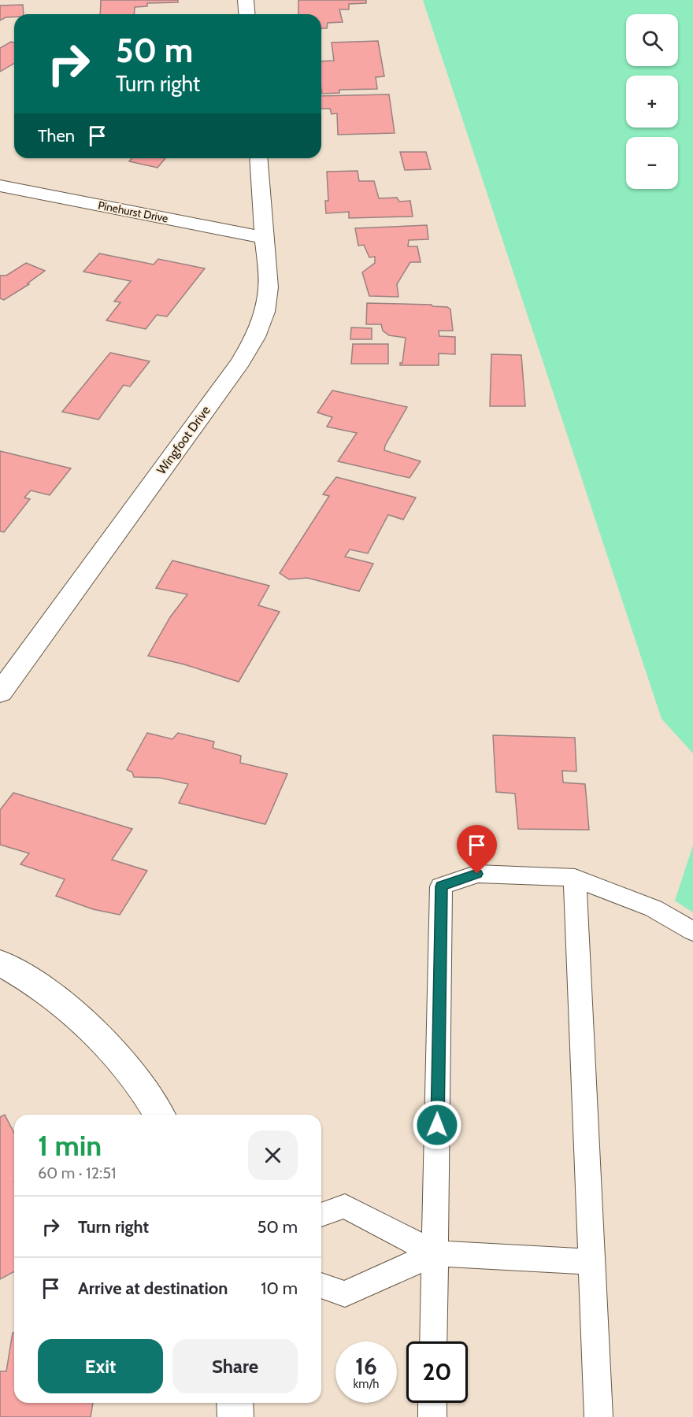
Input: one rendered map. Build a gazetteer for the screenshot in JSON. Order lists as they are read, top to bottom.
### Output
{
  "streets": {
    "street": ["Pinehurst Drive", "Wingfoot Drive"]
  },
  "crossings": [
    ["Pinehurst Drive", "Wingfoot Drive"]
  ],
  "page": {
    "map_buttons": ["+", "−"],
    "turn": ["50 m", "Turn right"],
    "then": "Then",
    "heading": ["1 min", "60 m · 12:51"],
    "list": [
      {
        "name": "Turn right",
        "value": "50 m"
      },
      {
        "name": "Arrive at destination",
        "value": "10 m"
      }
    ],
    "buttons": ["Exit", "Share"],
    "speed": "16 km/h",
    "limit": "20"
  }
}
